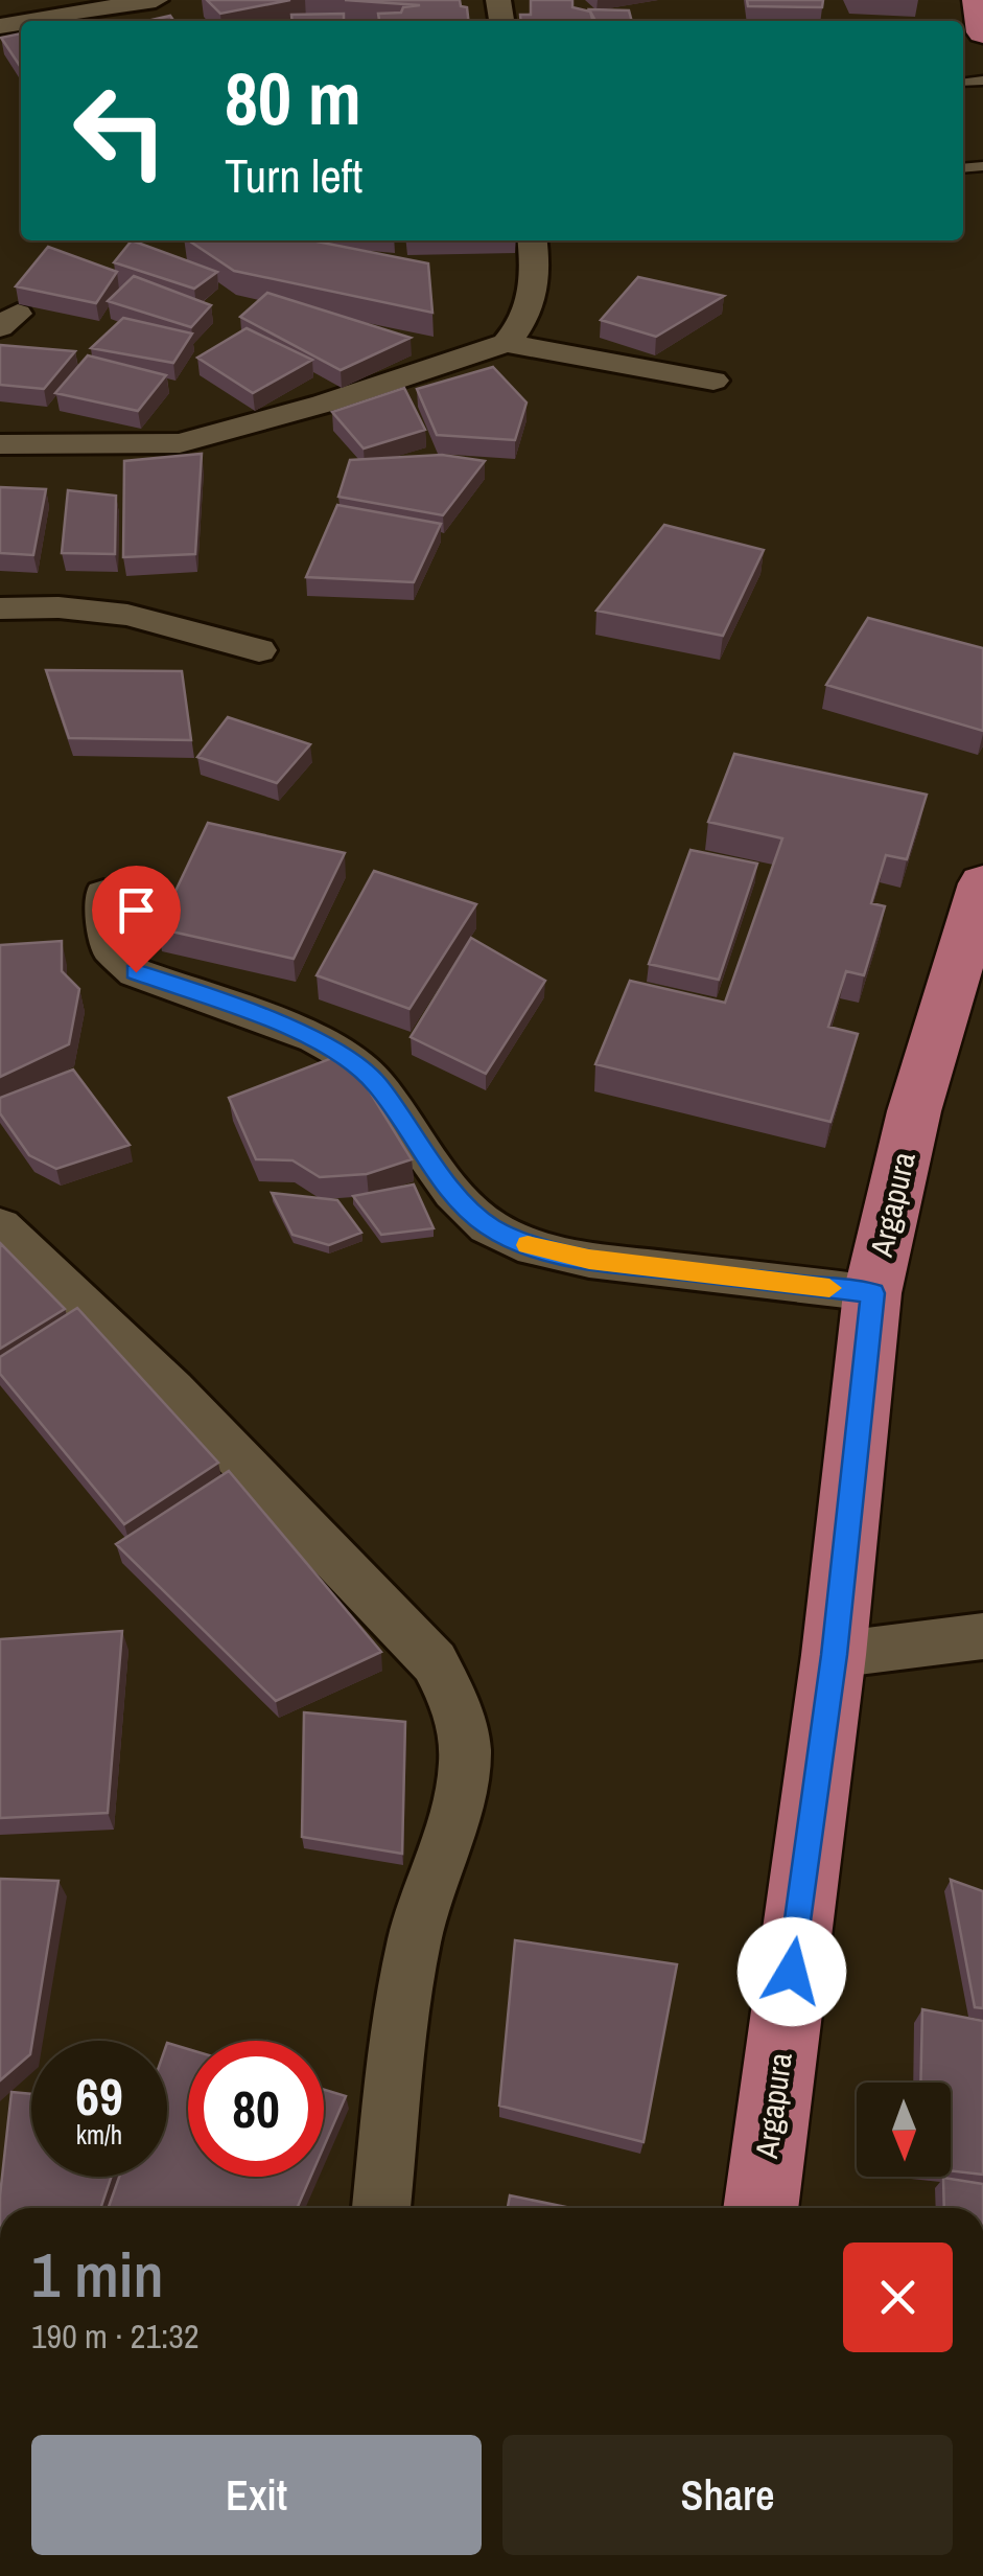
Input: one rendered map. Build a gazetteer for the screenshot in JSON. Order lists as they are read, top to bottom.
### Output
{
  "streets": {
    "highway": ["Argapura"]
  },
  "north": "bottom",
  "page": {
    "turn": ["80 m", "Turn left"],
    "speed": "69 km/h",
    "limit": "80",
    "heading": ["1 min", "190 m · 21:32"],
    "buttons": ["Exit", "Share"]
  }
}
